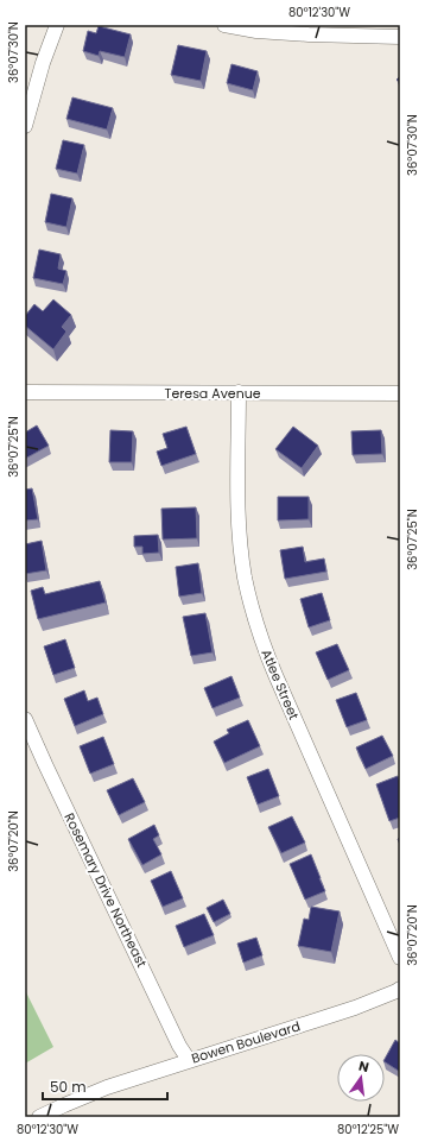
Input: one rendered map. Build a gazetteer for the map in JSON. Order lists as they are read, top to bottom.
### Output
{
  "streets": {
    "street": [
      "Teresa Avenue",
      "Atlee Street",
      "Rosemary Drive Northeast",
      "Bowen Boulevard"
    ]
  },
  "crossings": [
    ["Teresa Avenue", "Atlee Street"],
    ["Rosemary Drive Northeast", "Bowen Boulevard"]
  ],
  "scale_bar": "50 m",
  "north": "top",
  "coordinates": [
    "80°12'30\"W",
    "36°07'30\"N",
    "36°07'25\"N",
    "36°07'20\"N",
    "80°12'25\"W"
  ]
}
